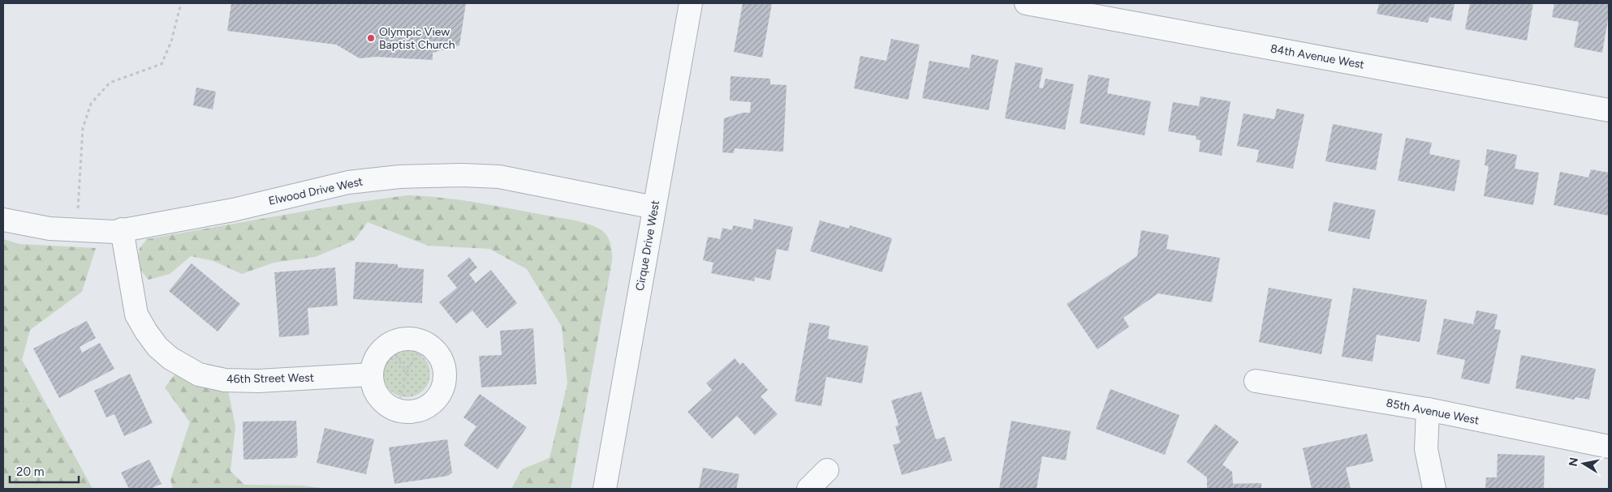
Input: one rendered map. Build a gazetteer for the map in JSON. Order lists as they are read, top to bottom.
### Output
{
  "streets": {
    "street": [
      "84th Avenue West",
      "Elwood Drive West",
      "Cirque Drive West",
      "46th Street West",
      "85th Avenue West"
    ]
  },
  "crossings": [
    ["Elwood Drive West", "Cirque Drive West"],
    ["Elwood Drive West", "46th Street West"]
  ],
  "places": ["Olympic View Baptist Church"],
  "scale_bar": "20 m",
  "north": "left"
}
